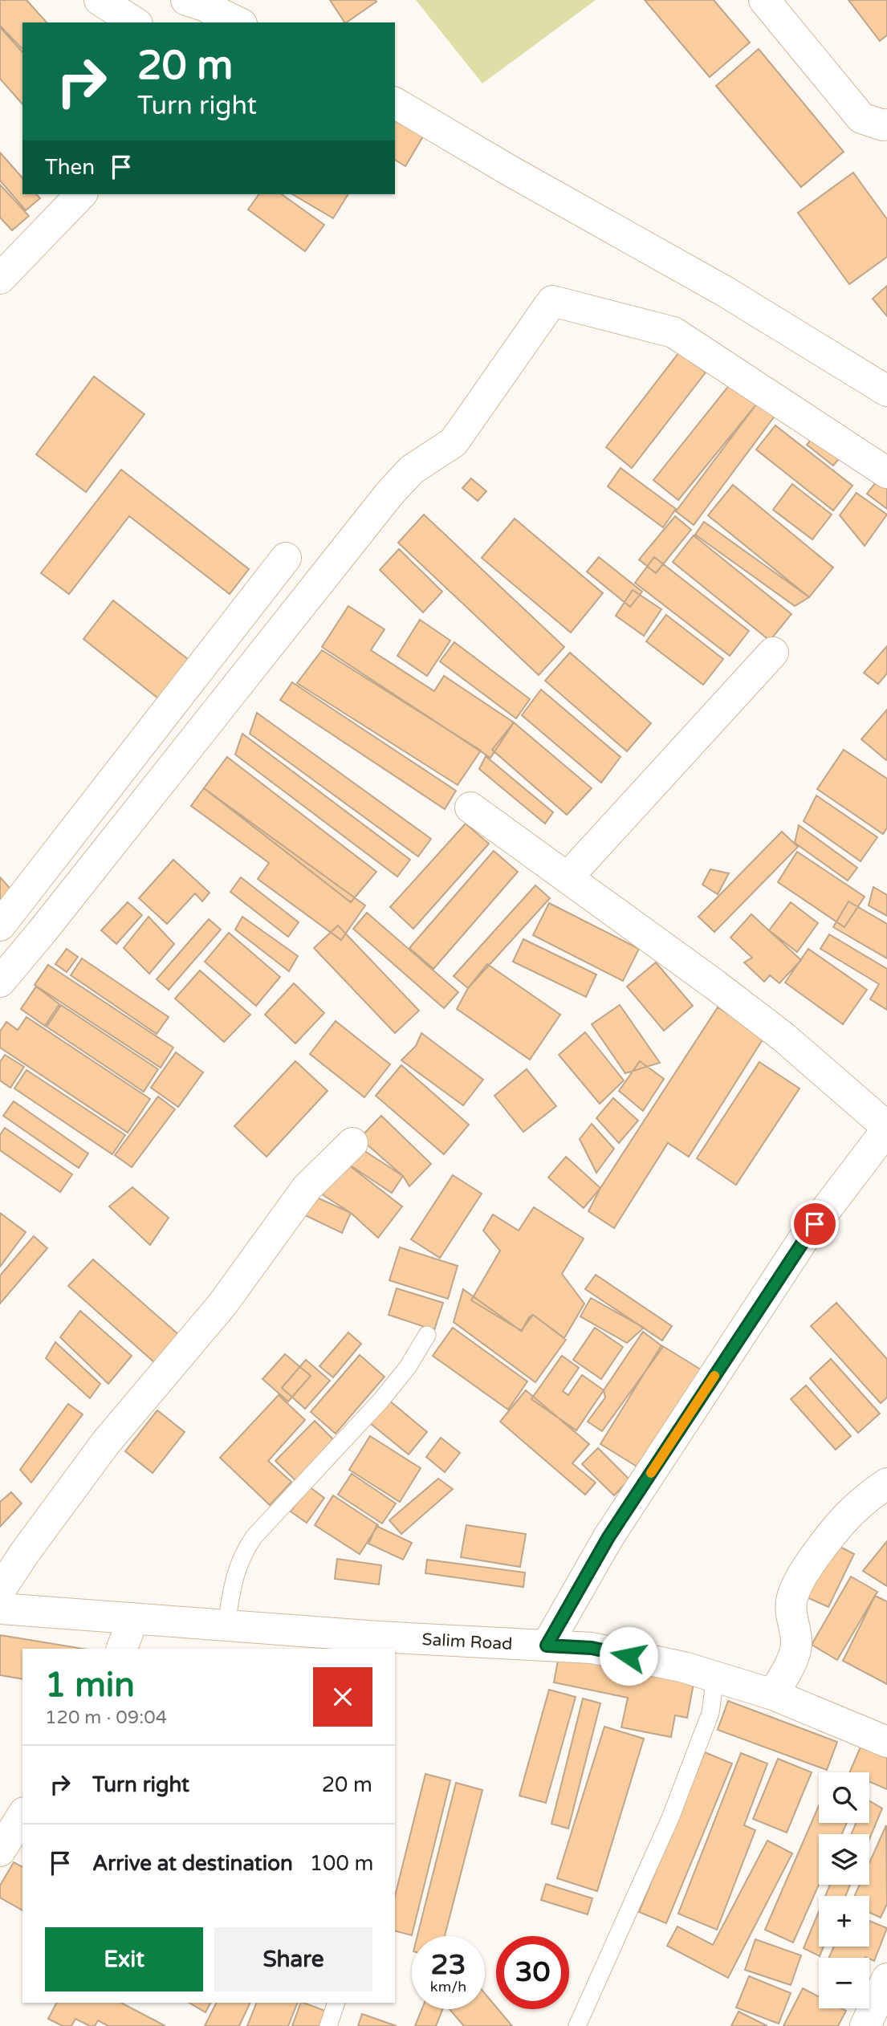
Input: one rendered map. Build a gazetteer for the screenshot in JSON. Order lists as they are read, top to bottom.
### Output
{
  "streets": {
    "street": ["Salim Road"]
  },
  "page": {
    "turn": ["20 m", "Turn right"],
    "then": "Then",
    "heading": ["1 min", "120 m · 09:04"],
    "list": [
      {
        "name": "Turn right",
        "value": "20 m"
      },
      {
        "name": "Arrive at destination",
        "value": "100 m"
      }
    ],
    "map_buttons": ["+", "−"],
    "buttons": ["Exit", "Share"],
    "speed": "23 km/h",
    "limit": "30"
  }
}
